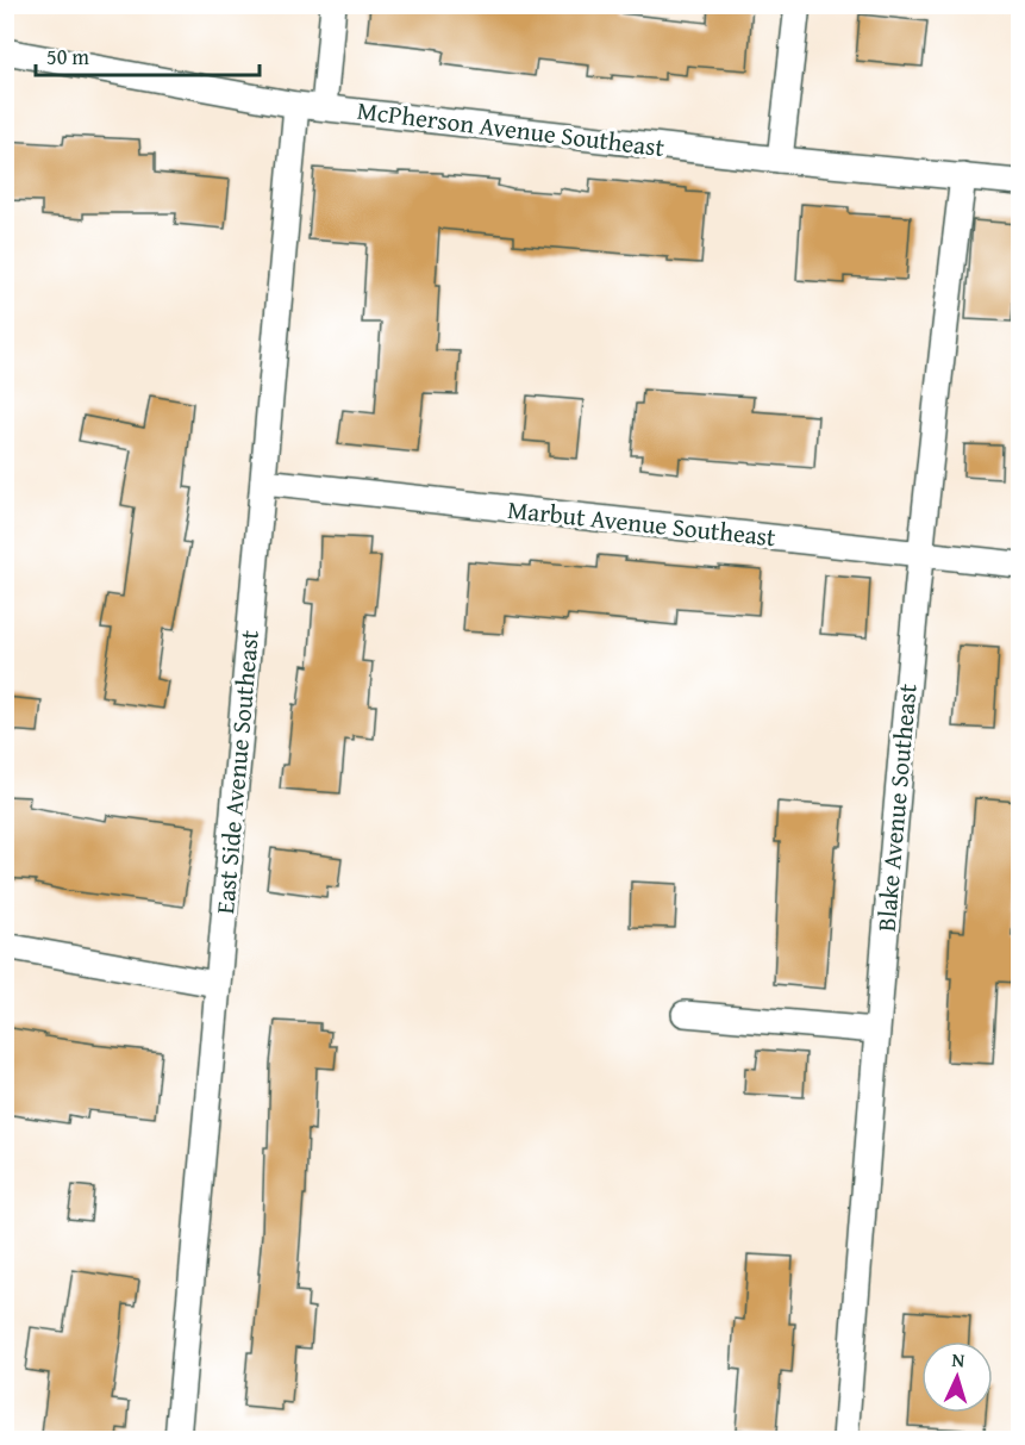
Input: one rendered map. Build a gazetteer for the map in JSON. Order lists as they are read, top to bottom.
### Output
{
  "streets": {
    "street": [
      "McPherson Avenue Southeast",
      "Marbut Avenue Southeast",
      "East Side Avenue Southeast",
      "Blake Avenue Southeast"
    ]
  },
  "crossings": [
    ["McPherson Avenue Southeast", "East Side Avenue Southeast"],
    ["McPherson Avenue Southeast", "Blake Avenue Southeast"],
    ["Marbut Avenue Southeast", "East Side Avenue Southeast"],
    ["Marbut Avenue Southeast", "Blake Avenue Southeast"]
  ],
  "scale_bar": "50 m",
  "north": "top"
}
